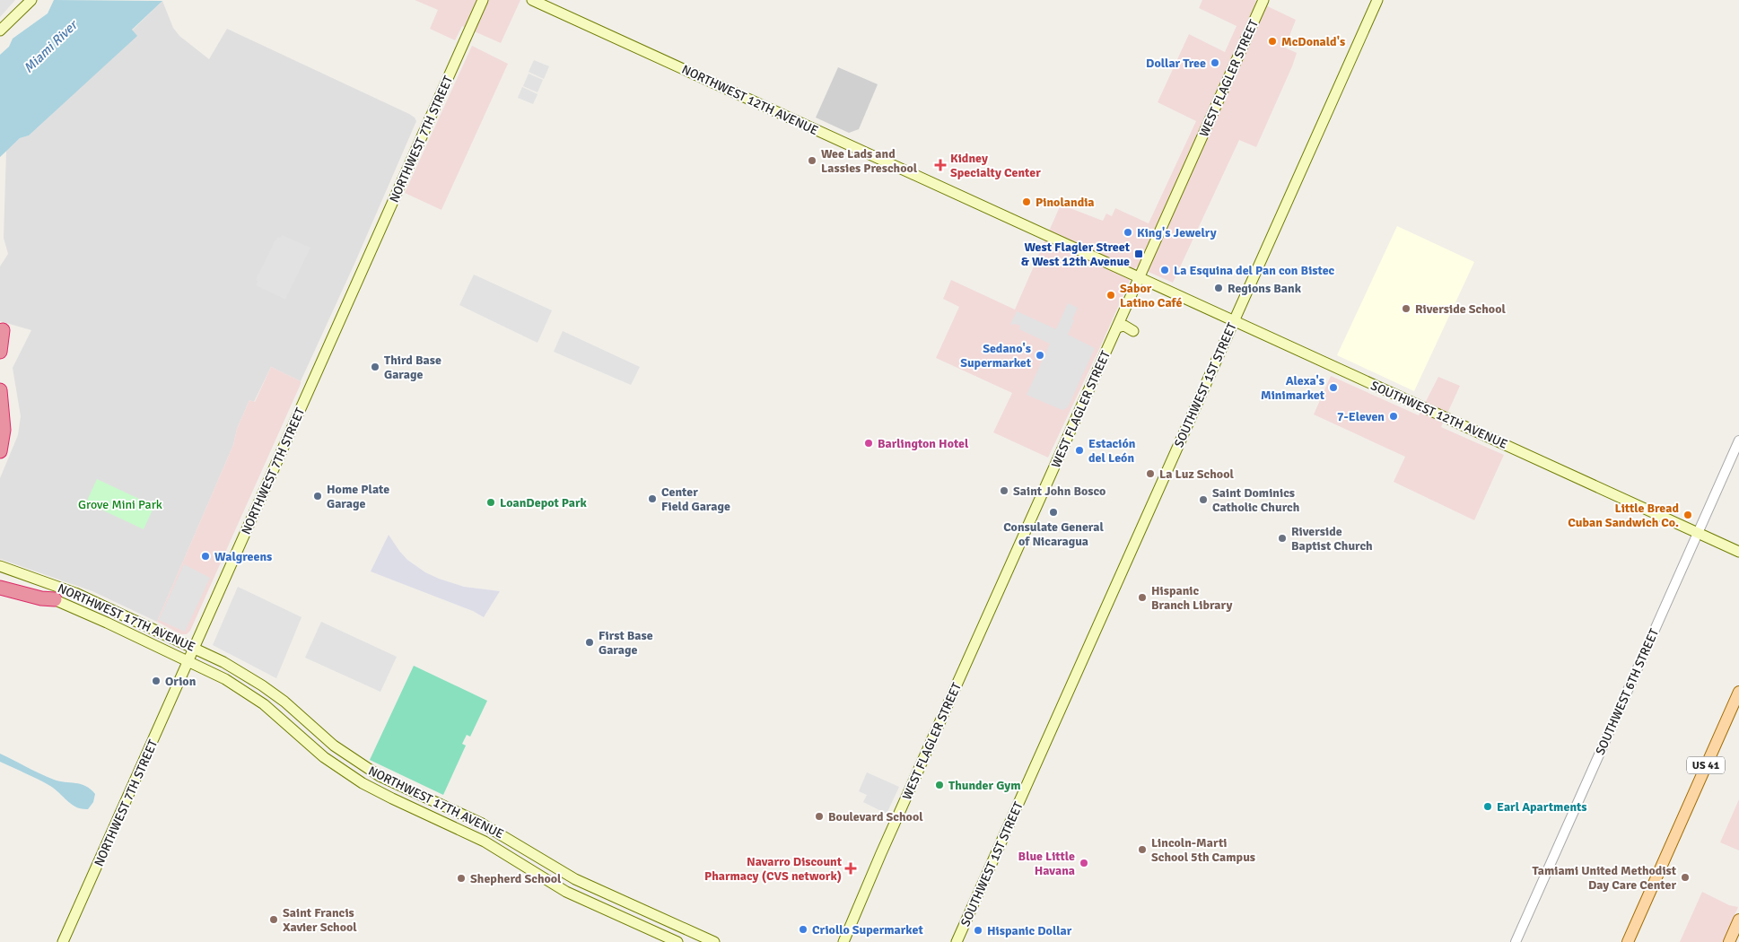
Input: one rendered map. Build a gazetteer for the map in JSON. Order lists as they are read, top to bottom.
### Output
{
  "streets": {
    "main road": [
      "WEST FLAGLER STREET",
      "NORTHWEST 12TH AVENUE",
      "NORTHWEST 7TH STREET",
      "SOUTHWEST 1ST STREET",
      "SOUTHWEST 12TH AVENUE",
      "NORTHWEST 17TH AVENUE",
      "US 41"
    ],
    "street": ["SOUTHWEST 6TH STREET"]
  },
  "crossings": [
    ["WEST FLAGLER STREET", "NORTHWEST 12TH AVENUE"],
    ["WEST FLAGLER STREET", "SOUTHWEST 12TH AVENUE"],
    ["NORTHWEST 12TH AVENUE", "SOUTHWEST 12TH AVENUE"],
    ["NORTHWEST 7TH STREET", "NORTHWEST 17TH AVENUE"],
    ["SOUTHWEST 1ST STREET", "SOUTHWEST 12TH AVENUE"],
    ["SOUTHWEST 12TH AVENUE", "SOUTHWEST 6TH STREET"]
  ],
  "water": ["Miami River"],
  "parks": ["Grove Mini Park"],
  "places": {
    "other": [
      "McDonald's",
      "Dollar Tree",
      "Wee Lads and Lassies Preschool",
      "Pinolandia",
      "King's Jewelry",
      "La Esquina del Pan con Bistec",
      "Regions Bank",
      "Sabor Latino Café",
      "Riverside School",
      "Sedano's Supermarket",
      "Third Base Garage",
      "Alexa's Minimarket",
      "7-Eleven",
      "Barlington Hotel",
      "Estación del León",
      "La Luz School",
      "Saint John Bosco",
      "Home Plate Garage",
      "Center Field Garage",
      "Saint Dominics Catholic Church",
      "LoanDepot Park",
      "Consulate General of Nicaragua",
      "Little Bread Cuban Sandwich Co.",
      "Riverside Baptist Church",
      "Walgreens",
      "Hispanic Branch Library",
      "First Base Garage",
      "Orion",
      "Thunder Gym",
      "Earl Apartments",
      "Boulevard School",
      "Lincoln-Marti School 5th Campus",
      "Blue Little Havana",
      "Tamiami United Methodist Day Care Center",
      "Shepherd School",
      "Saint Francis Xavier School",
      "Criollo Supermarket",
      "Hispanic Dollar"
    ],
    "health": ["Kidney Specialty Center", "Navarro Discount Pharmacy (CVS network)"],
    "transit": ["West Flagler Street & West 12th Avenue"]
  }
}
